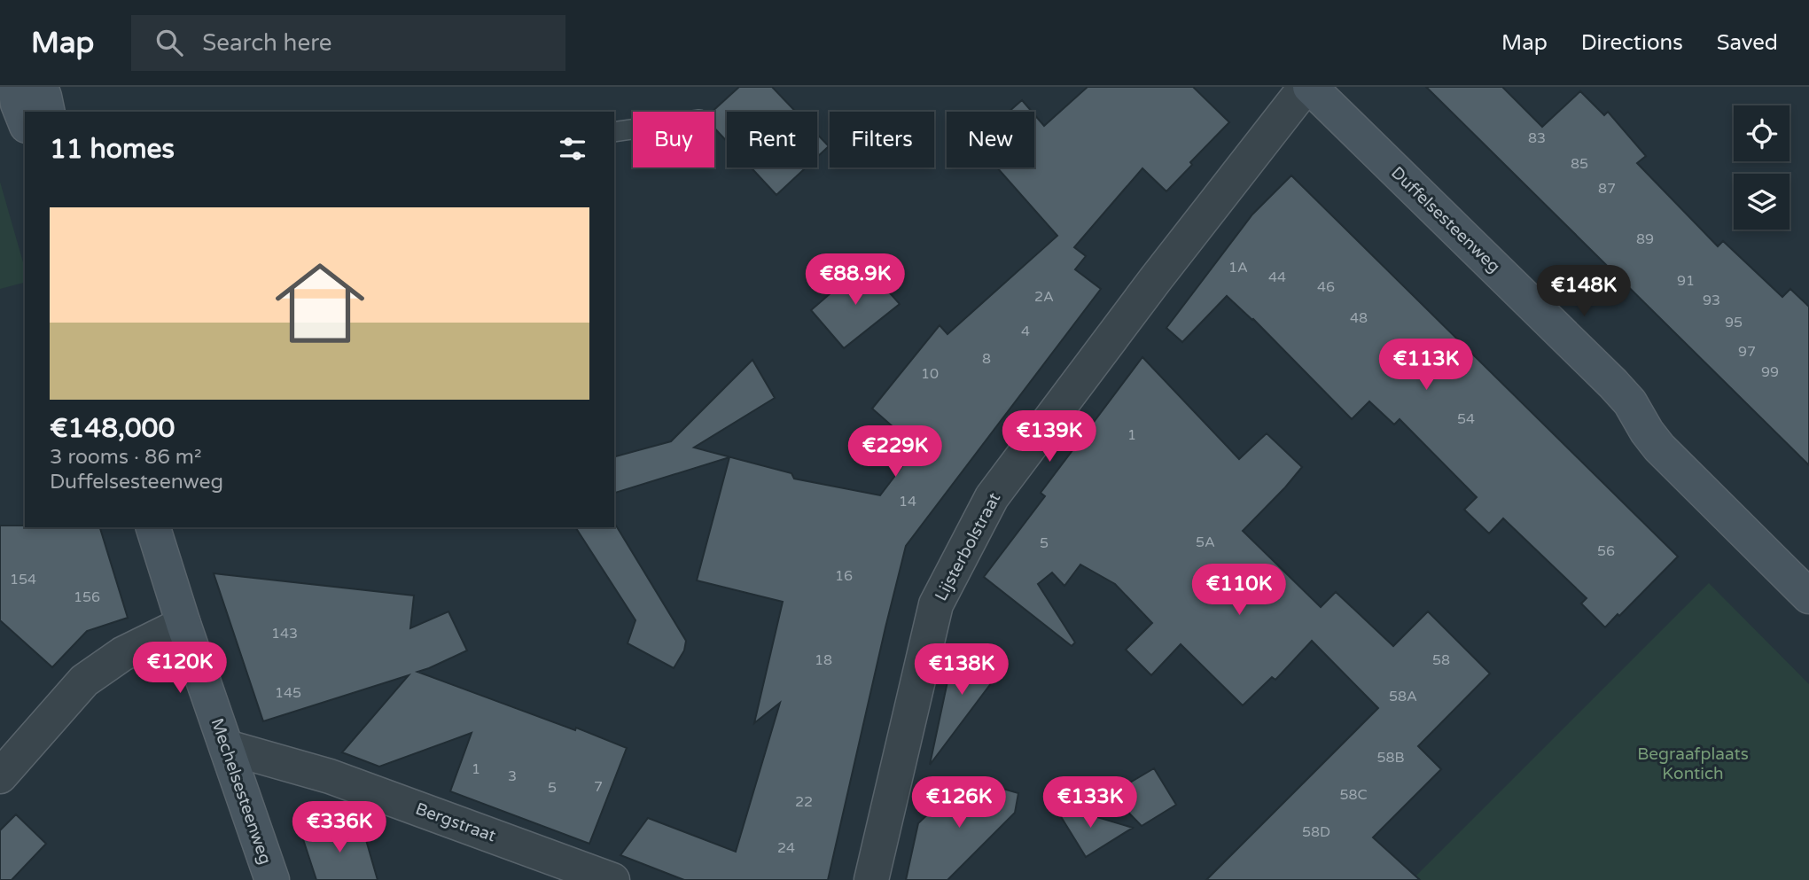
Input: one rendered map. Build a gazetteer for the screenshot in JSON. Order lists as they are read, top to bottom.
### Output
{
  "streets": {
    "street": [
      "Duffelsesteenweg",
      "Lijsterbolstraat",
      "Mechelsesteenweg",
      "Bergstraat"
    ]
  },
  "crossings": [
    ["Duffelsesteenweg", "Lijsterbolstraat"],
    ["Mechelsesteenweg", "Bergstraat"]
  ],
  "parks": ["Begraafplaats Kontich"],
  "house_numbers": [
    "83",
    "85",
    "87",
    "89",
    "1A",
    "44",
    "91",
    "46",
    "2A",
    "93",
    "48",
    "95",
    "4",
    "97",
    "8",
    "99",
    "10",
    "54",
    "1",
    "14",
    "5A",
    "5",
    "56",
    "16",
    "154",
    "156",
    "143",
    "18",
    "58",
    "145",
    "58A",
    "58B",
    "1",
    "3",
    "7",
    "5",
    "58C",
    "22",
    "58D",
    "24"
  ],
  "page": {
    "header": "Map",
    "search": "Search here",
    "nav": ["Map", "Directions", "Saved"],
    "chip": [
      "Buy",
      "Rent",
      "Filters",
      "New"
    ],
    "heading": "11 homes",
    "list": [
      {
        "name": "€148,000",
        "note": "3 rooms · 86 m² · Duffelsesteenweg"
      }
    ],
    "price": [
      "€88.9K",
      "€148K",
      "€113K",
      "€139K",
      "€229K",
      "€110K",
      "€120K",
      "€138K",
      "€126K",
      "€133K",
      "€336K"
    ]
  }
}
